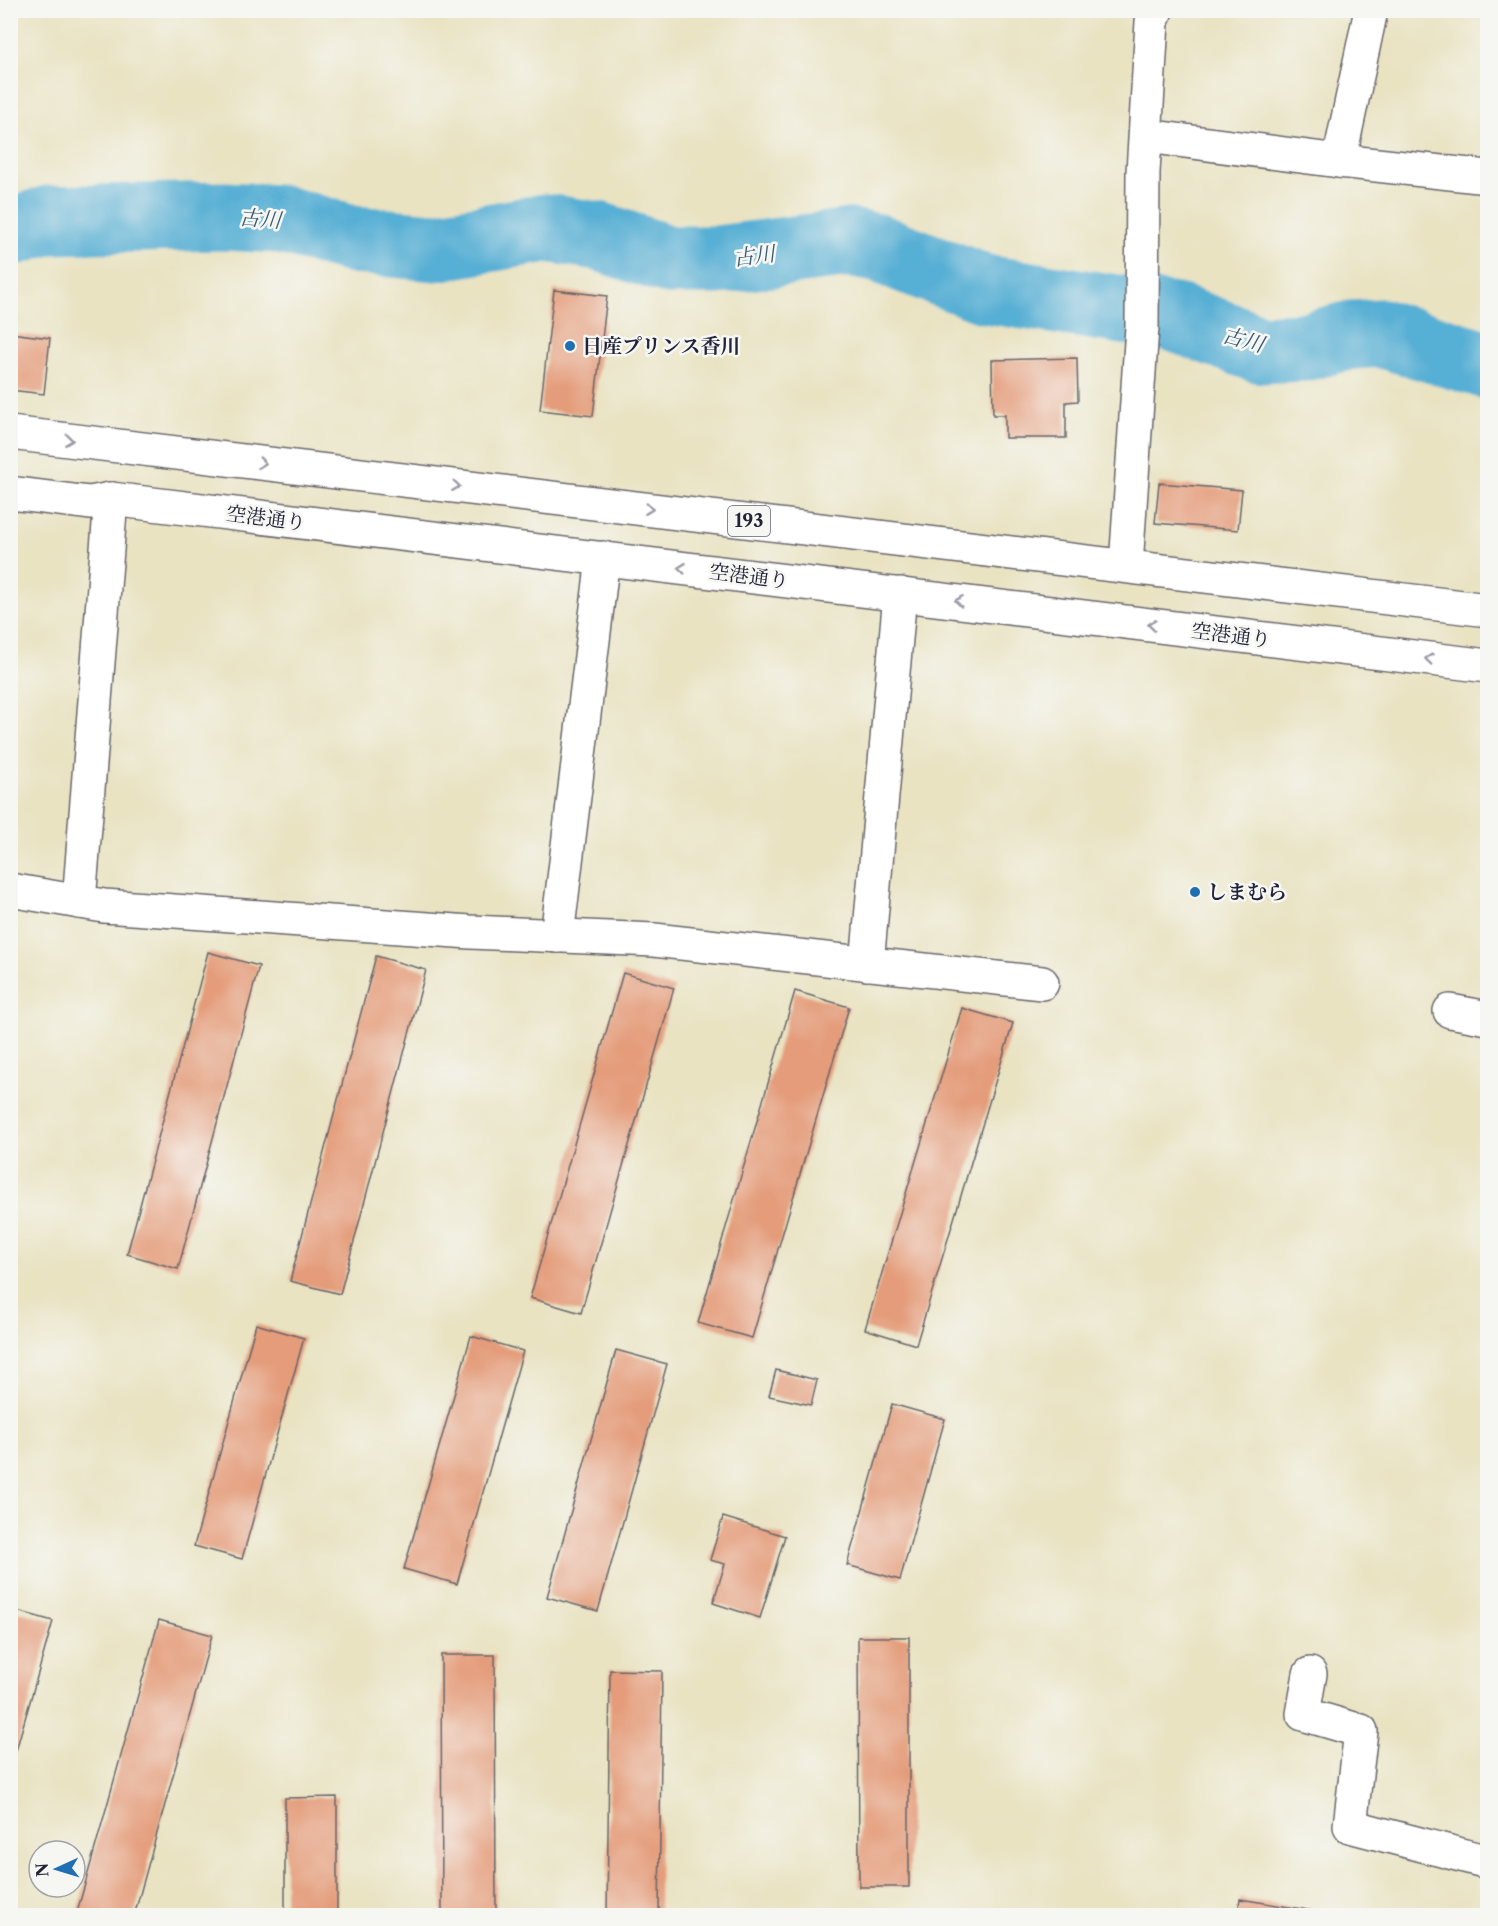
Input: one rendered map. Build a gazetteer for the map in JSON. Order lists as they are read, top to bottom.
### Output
{
  "streets": {
    "main road": ["空港通り", "193"]
  },
  "water": ["古川"],
  "places": ["日産プリンス香川", "しまむら"],
  "north": "left"
}
